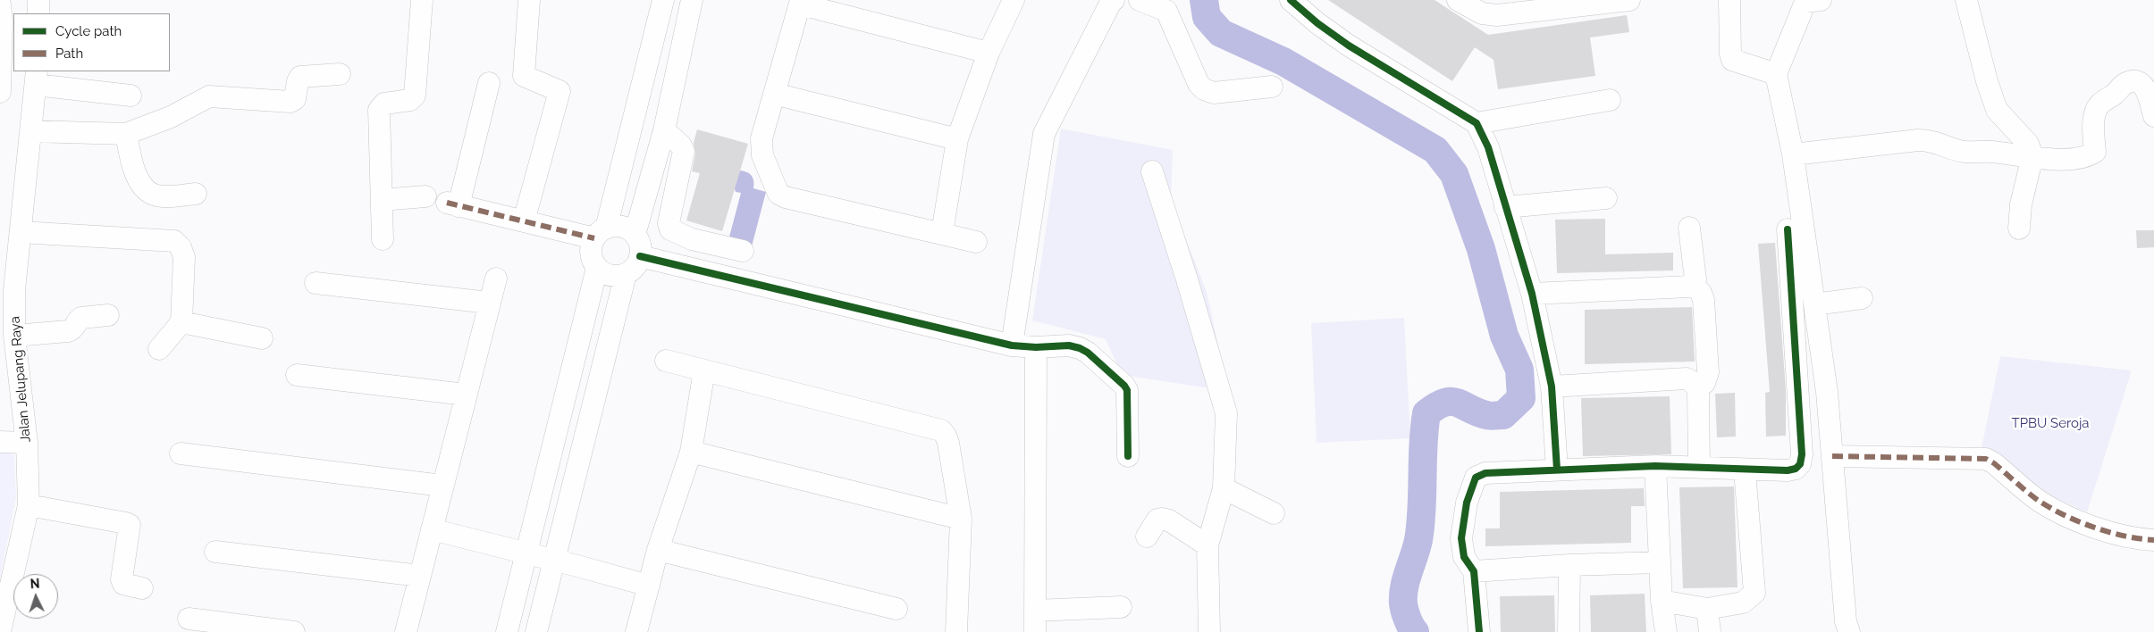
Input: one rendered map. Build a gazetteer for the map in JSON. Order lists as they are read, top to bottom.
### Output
{
  "streets": {
    "street": ["Jalan Jelupang Raya"]
  },
  "parks": ["TPBU Seroja"],
  "legend": ["Cycle path", "Path"],
  "north": "top"
}
